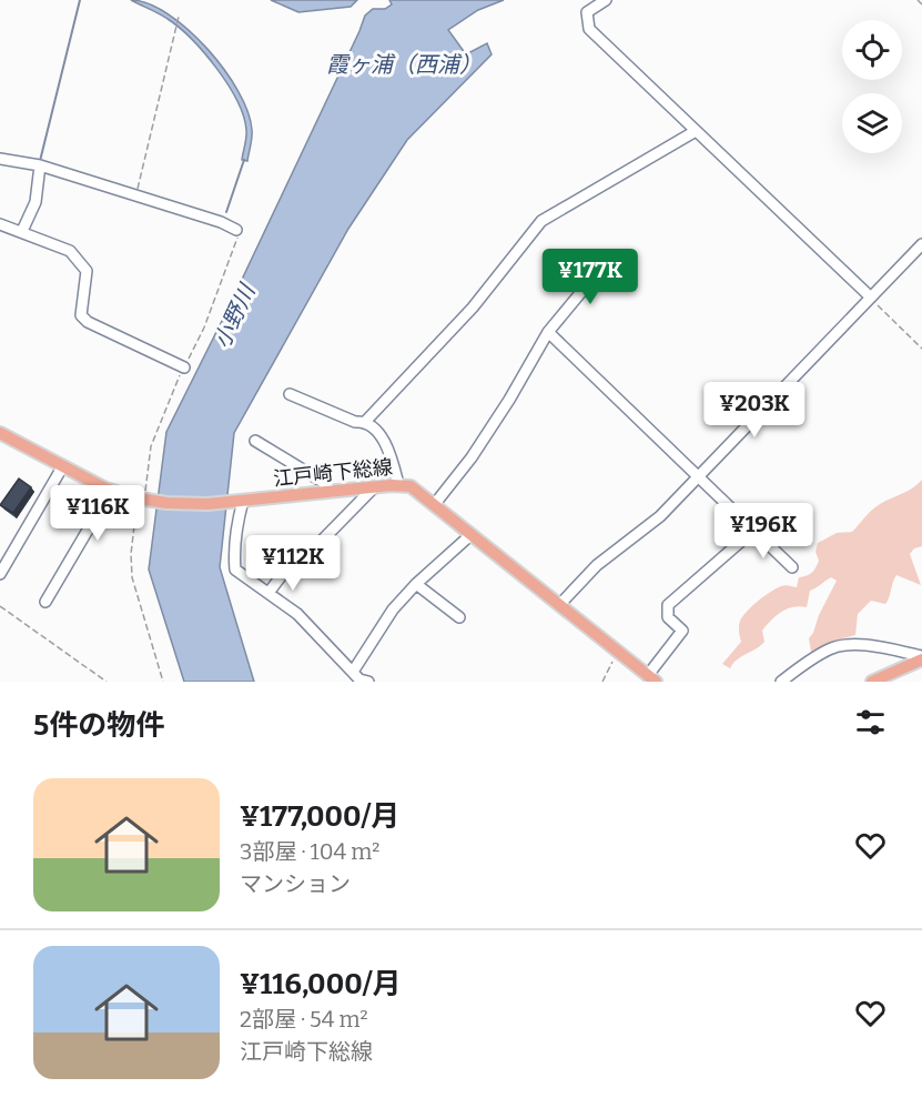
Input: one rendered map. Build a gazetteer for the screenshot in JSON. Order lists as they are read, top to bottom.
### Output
{
  "streets": {
    "main road": ["江戸崎下総線"]
  },
  "water": ["霞ヶ浦（西浦）", "小野川"],
  "page": {
    "price": [
      "¥177K",
      "¥203K",
      "¥116K",
      "¥196K",
      "¥112K"
    ],
    "heading": "5件の物件",
    "list": [
      {
        "name": "¥177,000/月",
        "note": "3部屋 · 104 m² · マンション"
      },
      {
        "name": "¥116,000/月",
        "note": "2部屋 · 54 m² · 江戸崎下総線"
      }
    ]
  }
}
